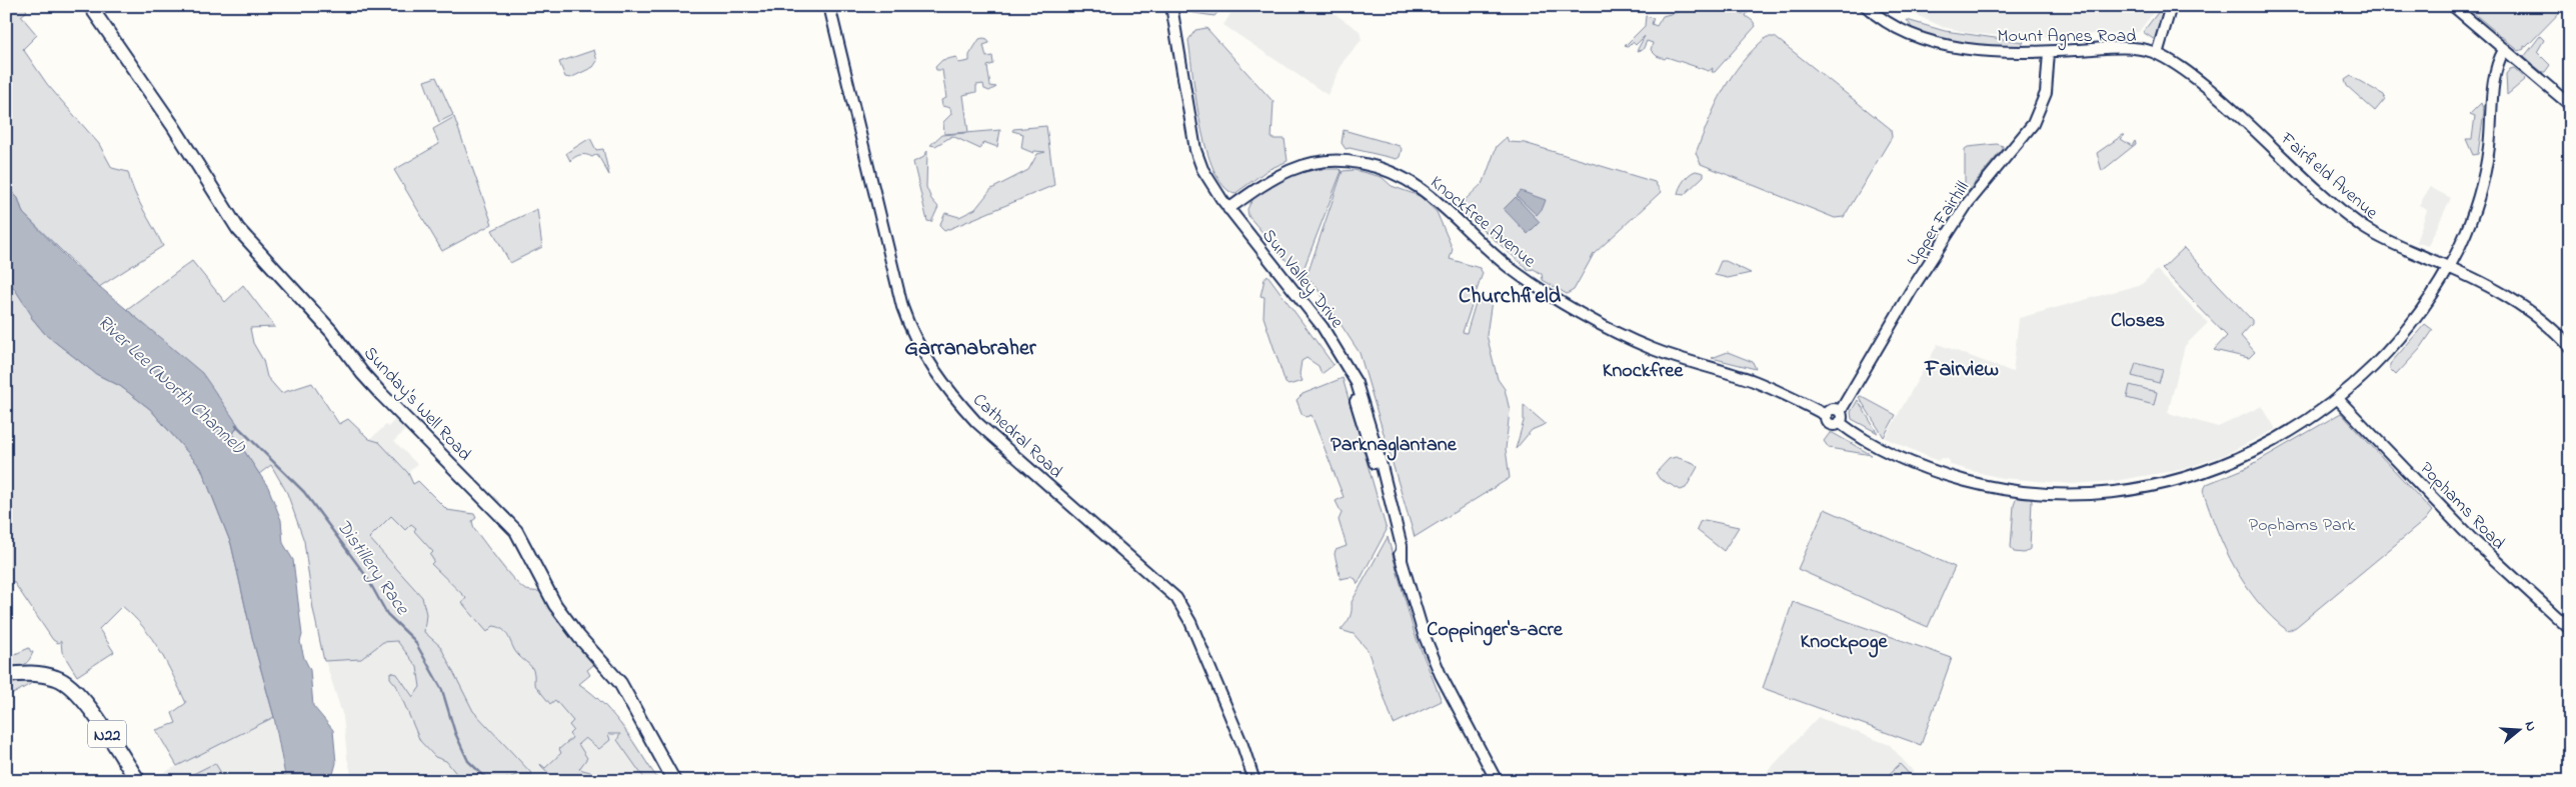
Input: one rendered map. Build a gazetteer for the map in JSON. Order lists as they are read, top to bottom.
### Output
{
  "streets": {
    "highway": ["N22"],
    "main road": ["Sunday's Well Road"],
    "street": [
      "Mount Agnes Road",
      "Fairfield Avenue",
      "Knockfree Avenue",
      "Upper Fairhill",
      "Sun Valley Drive",
      "Cathedral Road",
      "Pophams Road"
    ]
  },
  "crossings": [
    ["Mount Agnes Road", "Fairfield Avenue"],
    ["Mount Agnes Road", "Upper Fairhill"],
    ["Knockfree Avenue", "Upper Fairhill"],
    ["Knockfree Avenue", "Sun Valley Drive"]
  ],
  "districts": [
    "Churchfield",
    "Closes",
    "Garranabraher",
    "Fairview",
    "Knockfree",
    "Parknaglantane",
    "Coppinger's-acre",
    "Knockpoge"
  ],
  "water": ["River Lee (North Channel)", "Distillery Race"],
  "parks": ["Pophams Park"],
  "north": "right"
}
